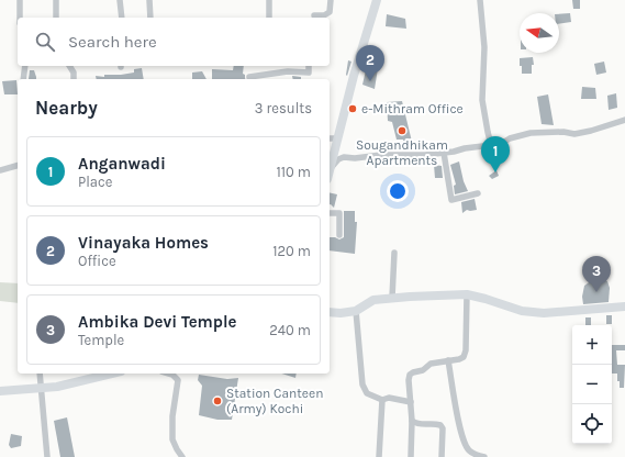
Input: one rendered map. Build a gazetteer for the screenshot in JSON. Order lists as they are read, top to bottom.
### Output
{
  "places": ["e-Mithram Office", "Sougandhikam Apartments", "Station Canteen (Army) Kochi"],
  "north": "left",
  "page": {
    "search": "Search here",
    "pins": ["2", "1", "3"],
    "heading": ["Nearby", "3 results"],
    "list": [
      {
        "mark": "1",
        "name": "Anganwadi",
        "note": "Place",
        "value": "110 m"
      },
      {
        "mark": "2",
        "name": "Vinayaka Homes",
        "note": "Office",
        "value": "120 m"
      },
      {
        "mark": "3",
        "name": "Ambika Devi Temple",
        "note": "Temple",
        "value": "240 m"
      }
    ],
    "map_buttons": ["+", "−"]
  }
}
